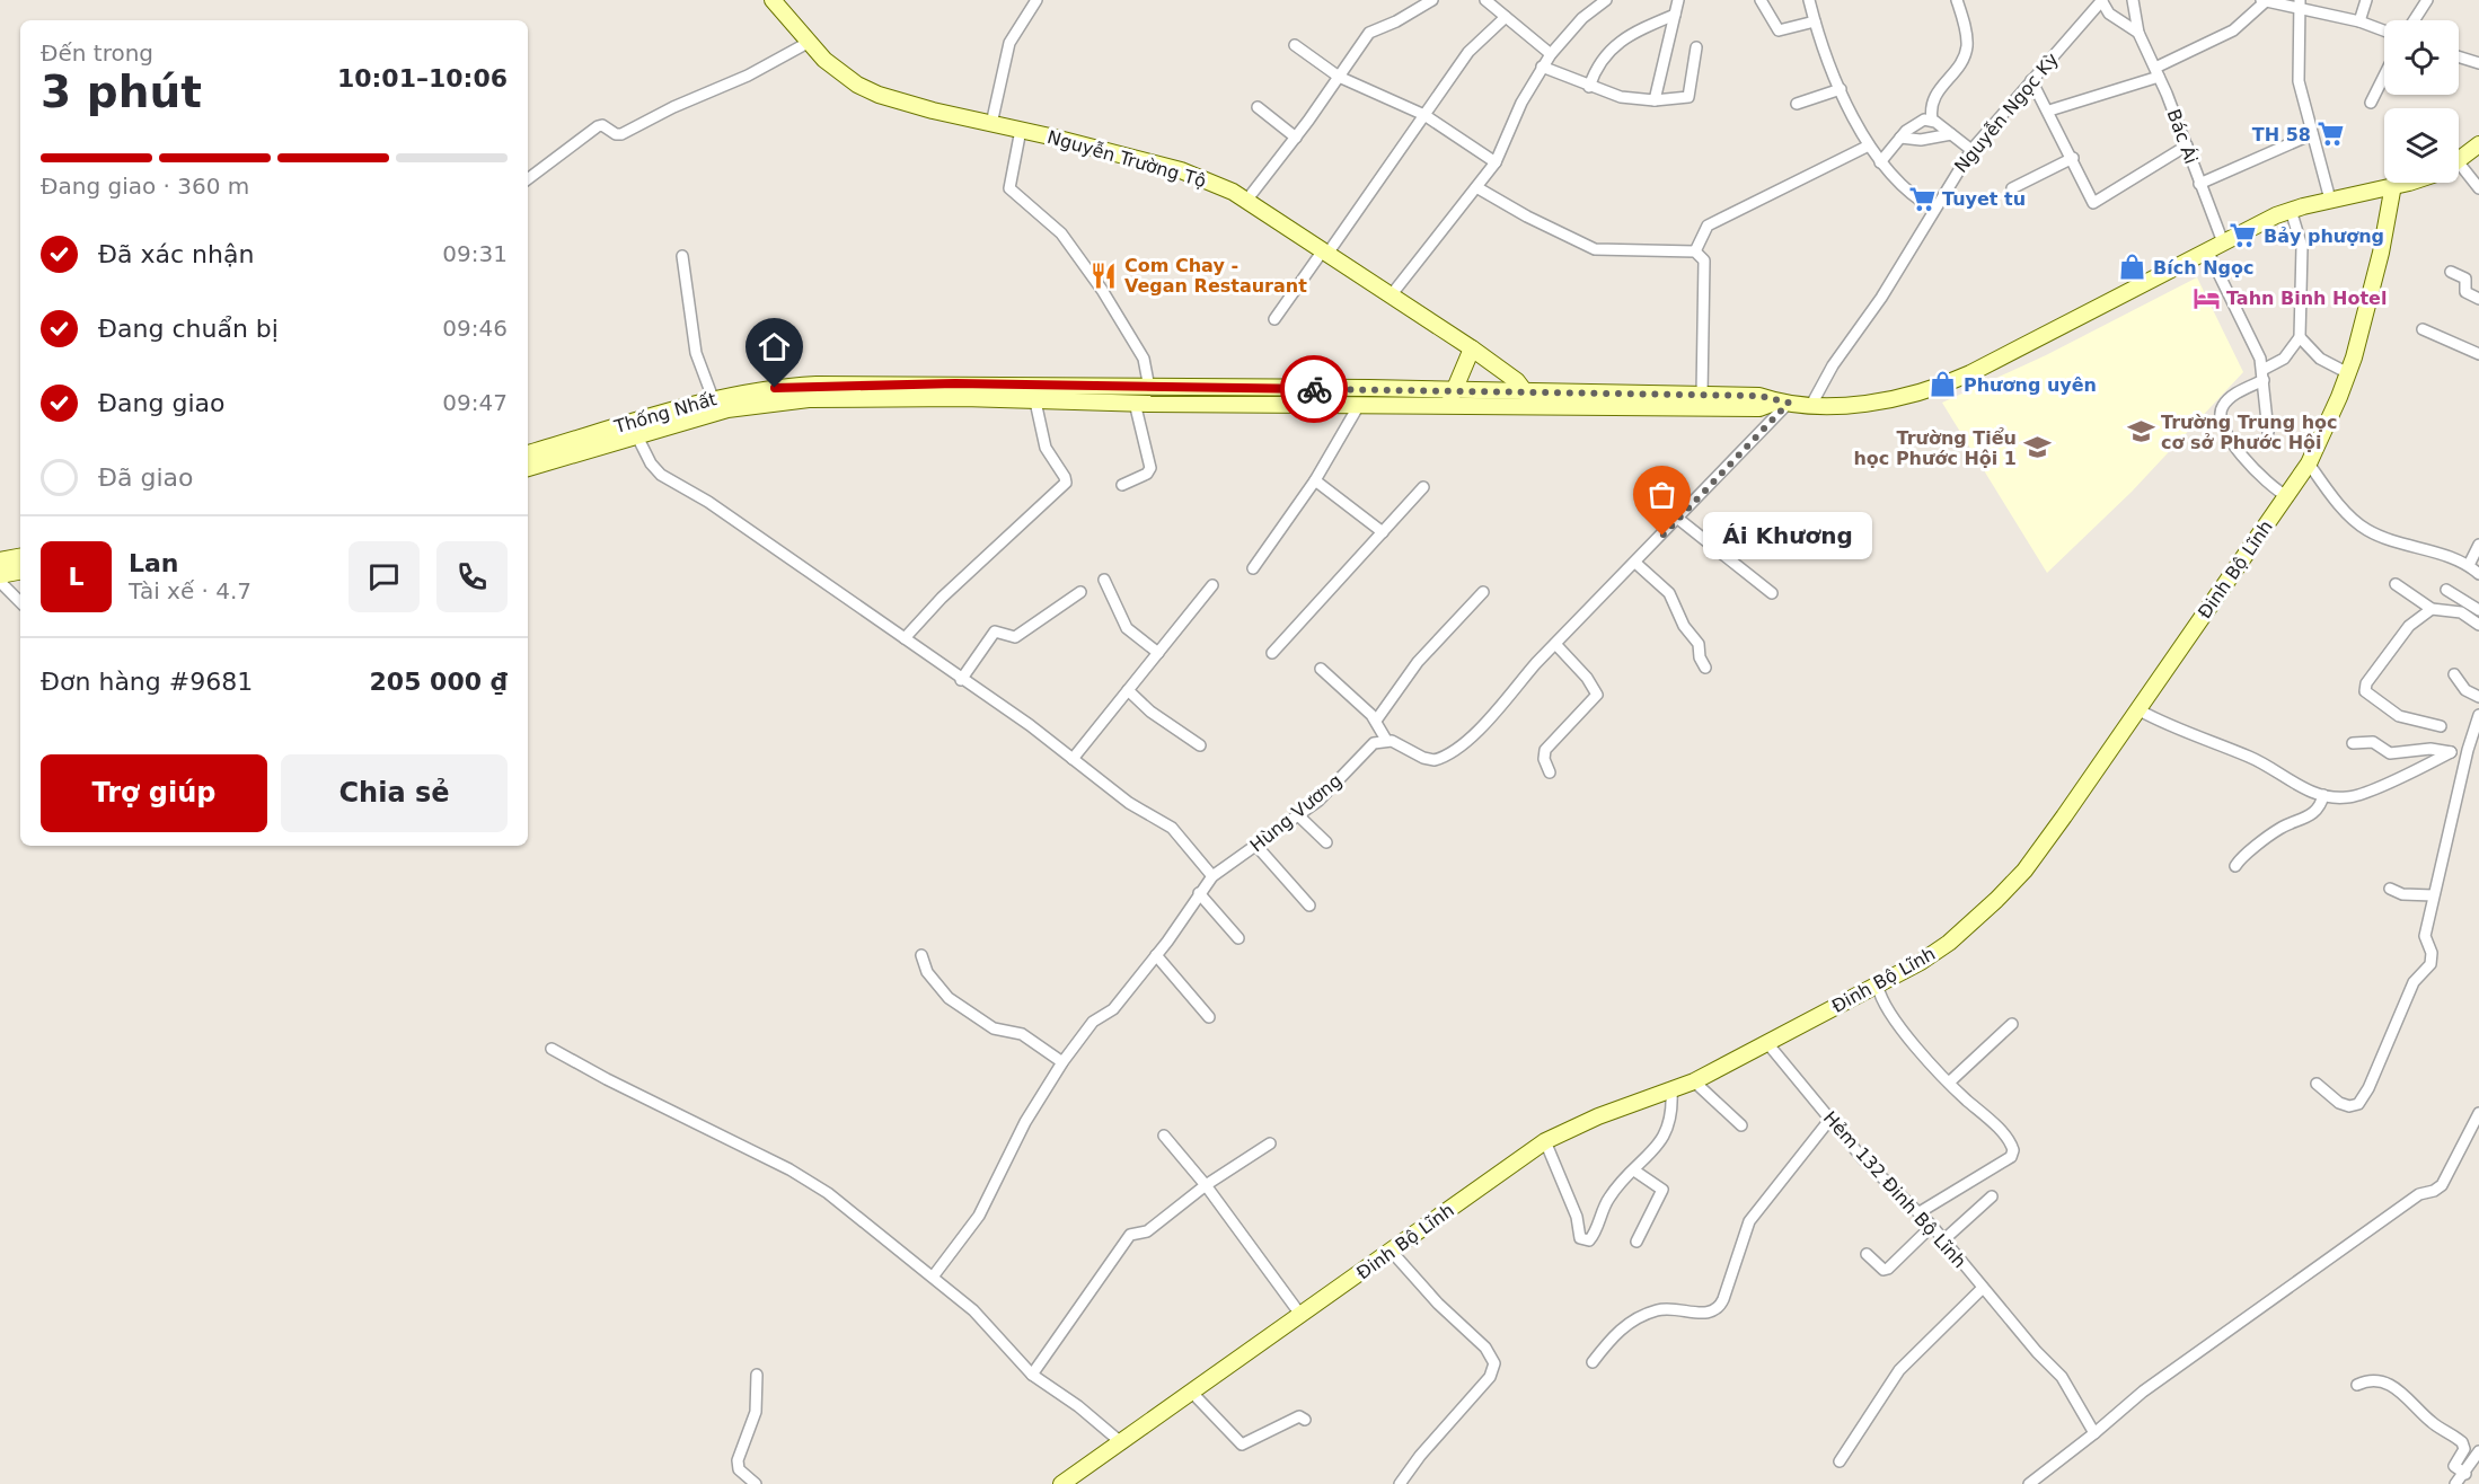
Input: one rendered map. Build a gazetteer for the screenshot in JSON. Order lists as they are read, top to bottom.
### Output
{
  "streets": {
    "main road": ["Nguyễn Trường Tộ", "Thống Nhất", "Đinh Bộ Lĩnh"],
    "street": [
      "Nguyễn Ngọc Kỳ",
      "Bác Ái",
      "Hùng Vương",
      "Hẻm 132 Đinh Bộ Lĩnh"
    ]
  },
  "crossings": [
    ["Nguyễn Trường Tộ", "Thống Nhất"],
    ["Đinh Bộ Lĩnh", "Hẻm 132 Đinh Bộ Lĩnh"]
  ],
  "places": {
    "supermarket": ["TH 58", "Tuyet tu", "Bảy phượng"],
    "shop": ["Bích Ngọc", "Phương uyên"],
    "restaurant": ["Com Chay - Vegan Restaurant"],
    "hotel": ["Tahn Binh Hotel"],
    "school or university": ["Trường Trung học cơ sở Phước Hội", "Trường Tiểu học Phước Hội 1"],
    "other": ["Ái Khương"]
  },
  "page": {
    "heading": ["3 phút", "Đến trong", "10:01–10:06"],
    "panel": [
      "Lan",
      "Tài xế · 4.7",
      "Đơn hàng #9681",
      "205 000 ₫"
    ],
    "bar": "Đang giao · 360 m",
    "list": [
      ["Đã xác nhận", "09:31"],
      ["Đang chuẩn bị", "09:46"],
      ["Đang giao", "09:47"],
      "Đã giao"
    ],
    "bubble": "Ái Khương",
    "round": "L",
    "buttons": ["Trợ giúp", "Chia sẻ"]
  }
}
